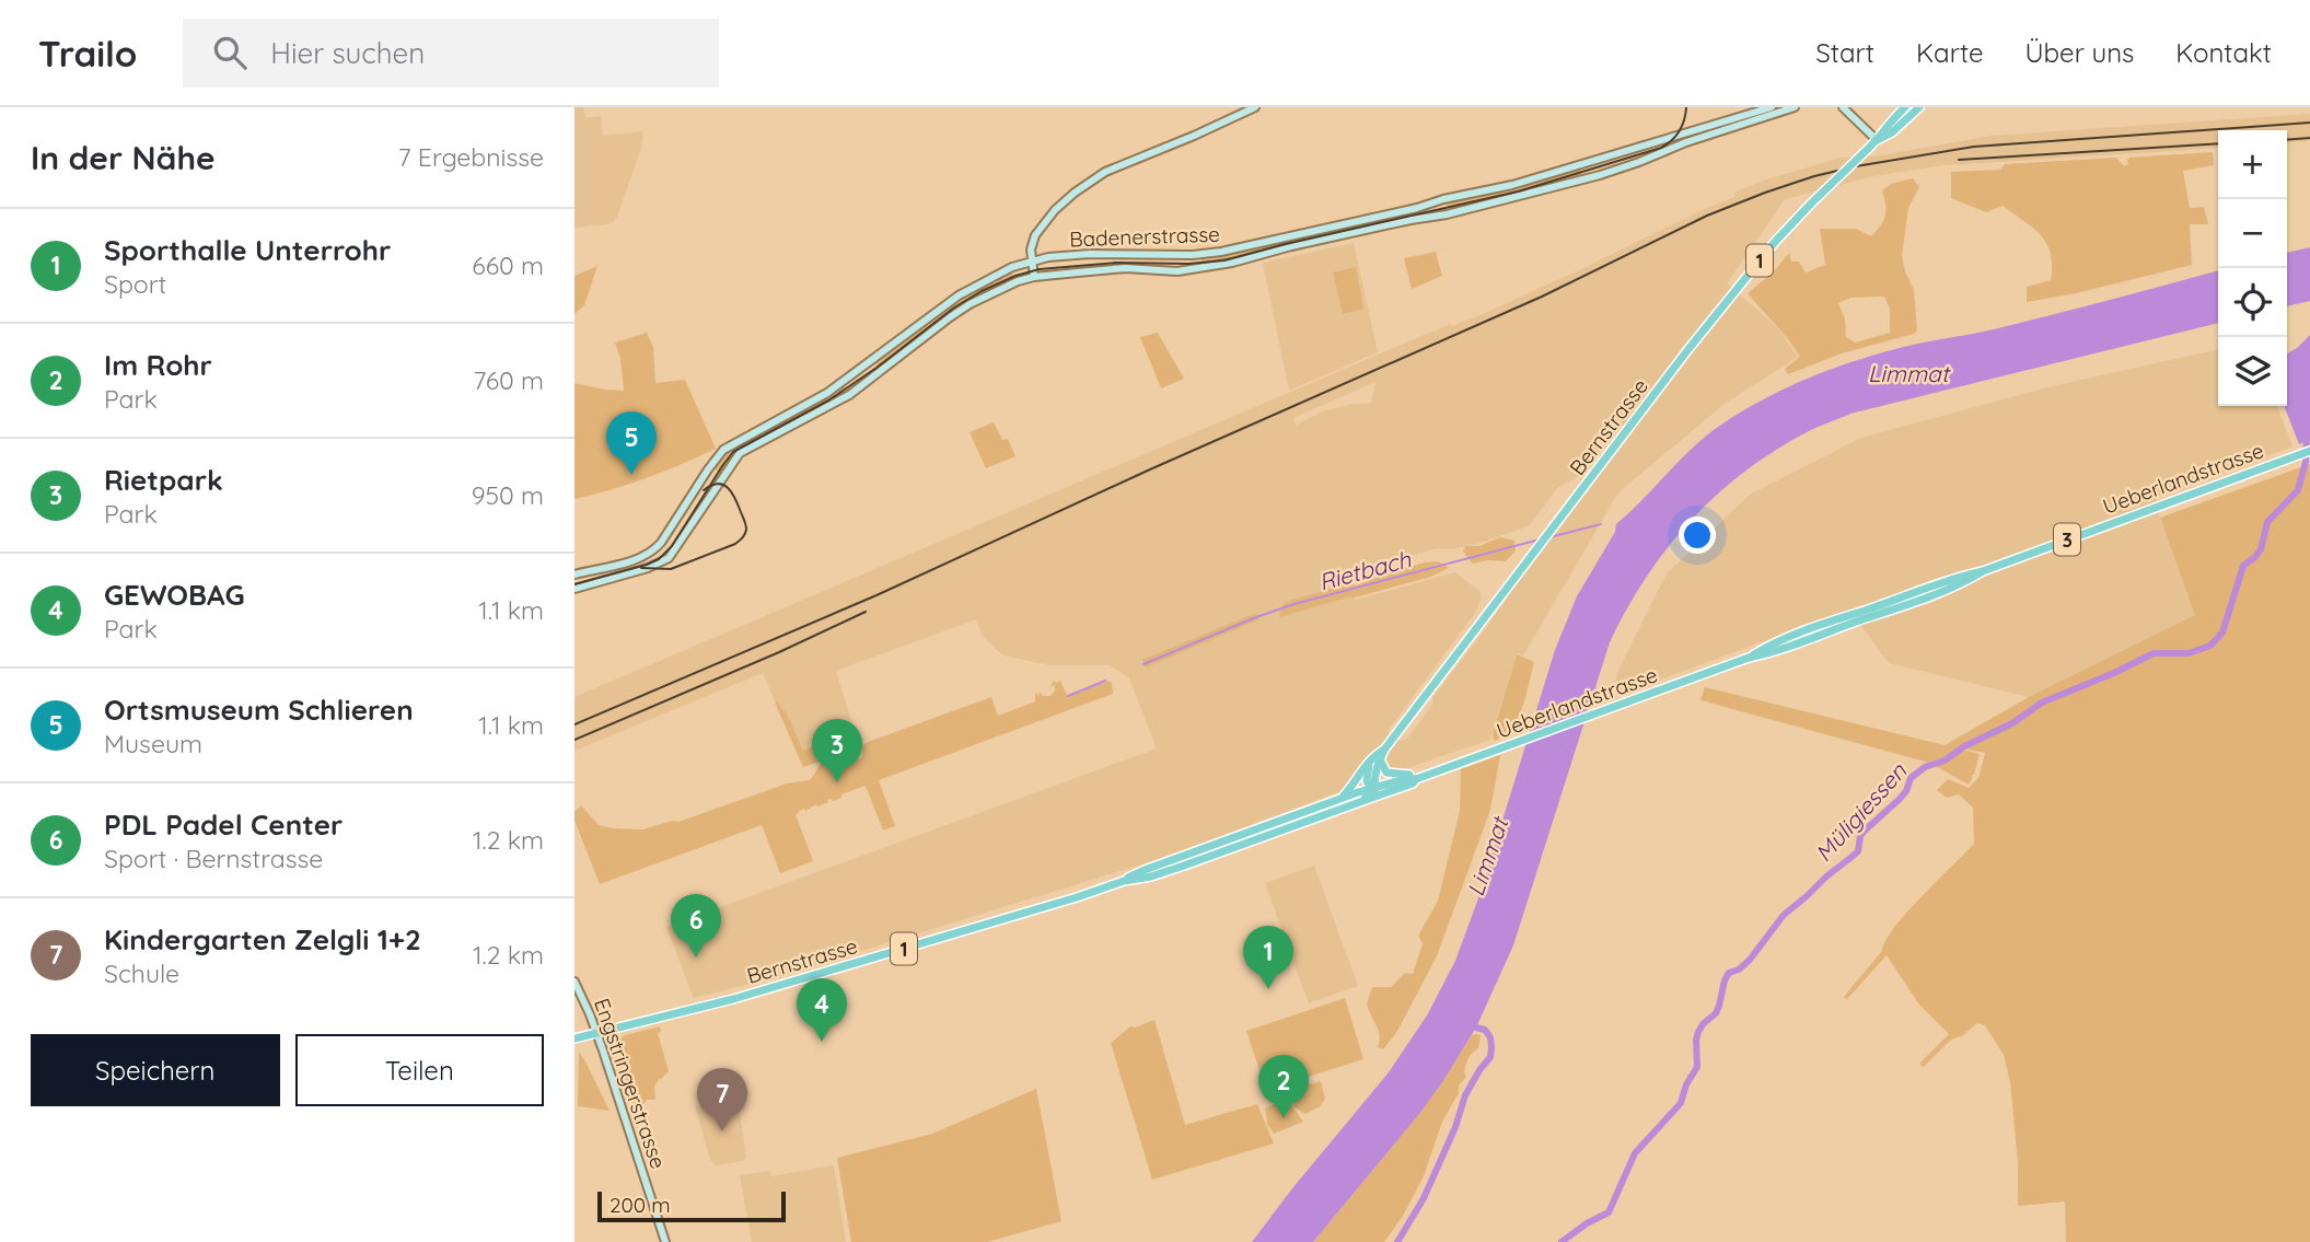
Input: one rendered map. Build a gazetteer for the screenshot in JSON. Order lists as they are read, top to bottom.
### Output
{
  "streets": {
    "main road": [
      "Badenerstrasse",
      "1",
      "Bernstrasse",
      "Ueberlandstrasse",
      "3",
      "Engstringerstrasse"
    ]
  },
  "crossings": [
    ["Bernstrasse", "Ueberlandstrasse"],
    ["Bernstrasse", "Engstringerstrasse"]
  ],
  "water": ["Limmat", "Rietbach", "Müligiessen"],
  "scale_bar": "200 m",
  "page": {
    "header": "Trailo",
    "search": "Hier suchen",
    "nav": [
      "Start",
      "Karte",
      "Über uns",
      "Kontakt"
    ],
    "heading": ["In der Nähe", "7 Ergebnisse"],
    "map_buttons": ["+", "−"],
    "list": [
      {
        "mark": "1",
        "name": "Sporthalle Unterrohr",
        "note": "Sport",
        "value": "660 m"
      },
      {
        "mark": "2",
        "name": "Im Rohr",
        "note": "Park",
        "value": "760 m"
      },
      {
        "mark": "3",
        "name": "Rietpark",
        "note": "Park",
        "value": "950 m"
      },
      {
        "mark": "4",
        "name": "GEWOBAG",
        "note": "Park",
        "value": "1.1 km"
      },
      {
        "mark": "5",
        "name": "Ortsmuseum Schlieren",
        "note": "Museum",
        "value": "1.1 km"
      },
      {
        "mark": "6",
        "name": "PDL Padel Center",
        "note": "Sport · Bernstrasse",
        "value": "1.2 km"
      },
      {
        "mark": "7",
        "name": "Kindergarten Zelgli 1+2",
        "note": "Schule",
        "value": "1.2 km"
      }
    ],
    "pins": [
      "5",
      "3",
      "6",
      "1",
      "4",
      "2",
      "7"
    ],
    "buttons": ["Speichern", "Teilen"],
    "scale": "200 m"
  }
}
